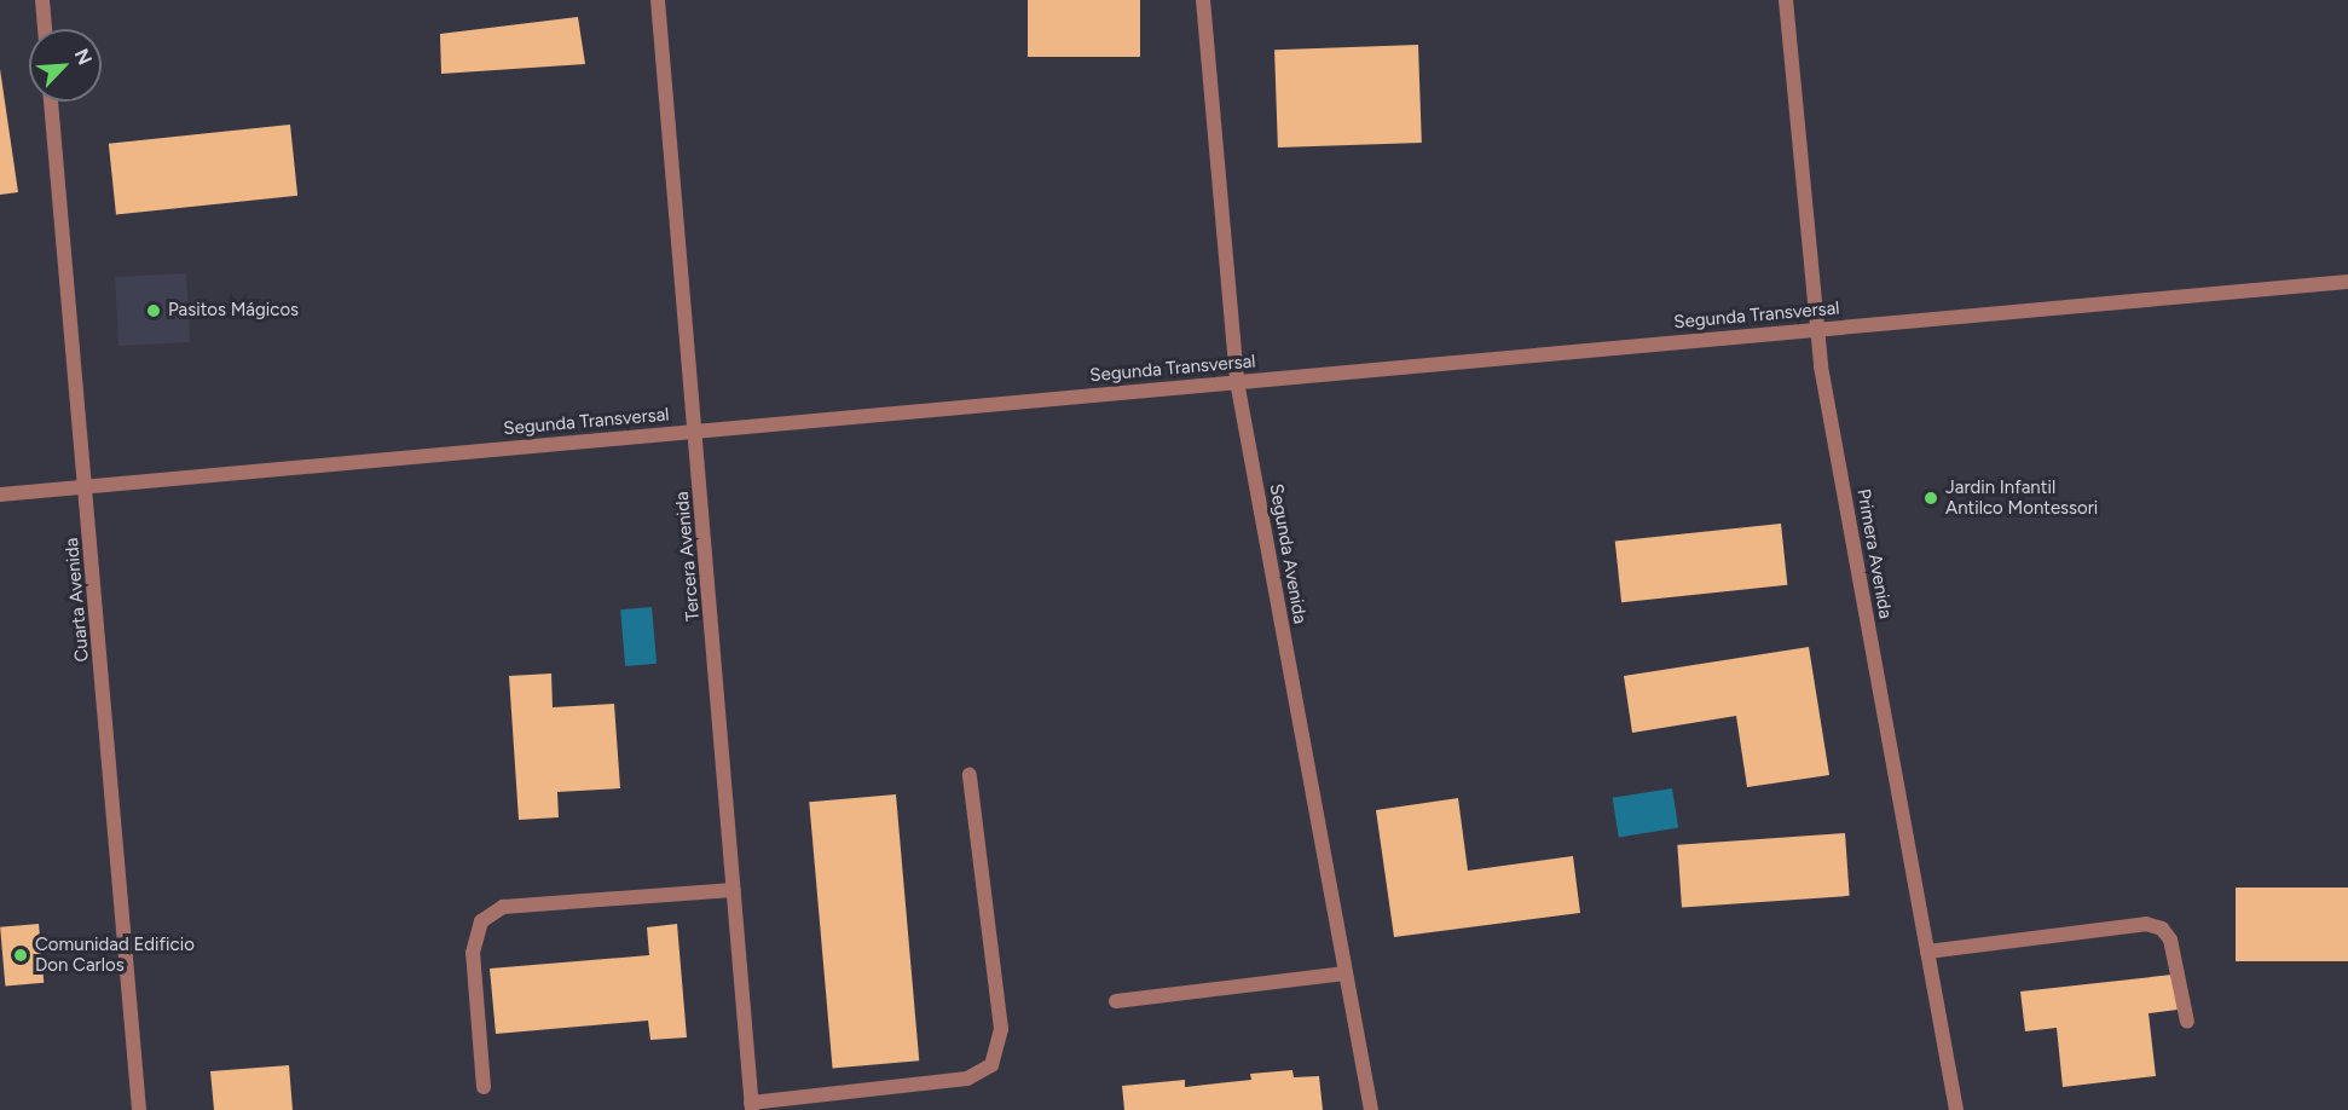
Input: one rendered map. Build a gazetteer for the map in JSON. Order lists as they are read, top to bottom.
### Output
{
  "streets": {
    "street": [
      "Segunda Transversal",
      "Segunda Avenida",
      "Primera Avenida",
      "Tercera Avenida",
      "Cuarta Avenida"
    ]
  },
  "crossings": [
    ["Segunda Transversal", "Segunda Avenida"],
    ["Segunda Transversal", "Primera Avenida"],
    ["Segunda Transversal", "Tercera Avenida"],
    ["Segunda Transversal", "Cuarta Avenida"]
  ],
  "places": ["Pasitos Mágicos", "Jardin Infantil Antilco Montessori", "Comunidad Edificio Don Carlos"],
  "north": "top right"
}
